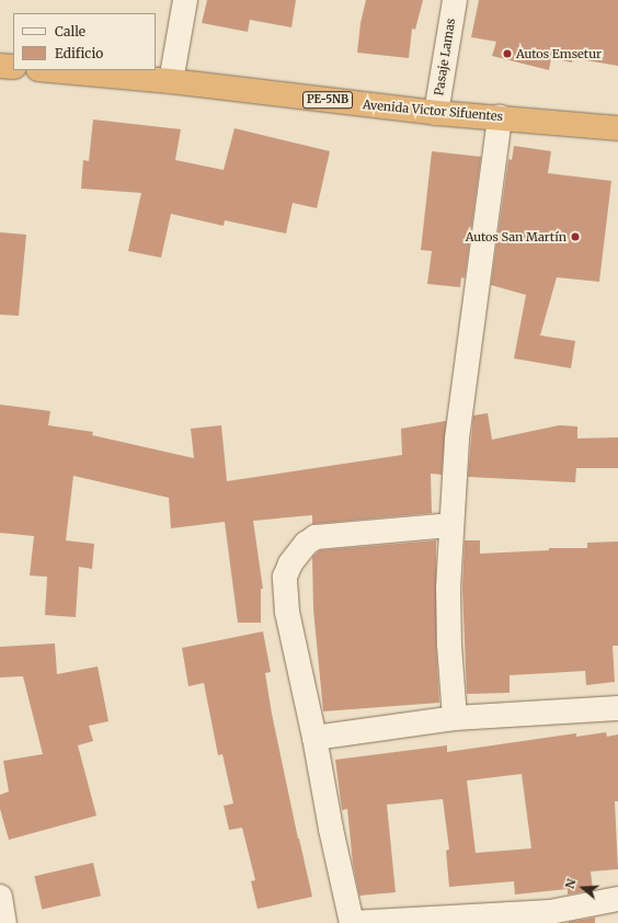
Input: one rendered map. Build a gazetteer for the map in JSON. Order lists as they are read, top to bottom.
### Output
{
  "streets": {
    "highway": ["PE-5NB", "Avenida Victor Sifuentes"],
    "street": ["Pasaje Lamas"]
  },
  "crossings": [
    ["Pasaje Lamas", "Avenida Victor Sifuentes"]
  ],
  "places": ["Autos Emsetur", "Autos San Martín"],
  "legend": ["Calle", "Edificio"],
  "north": "left"
}
